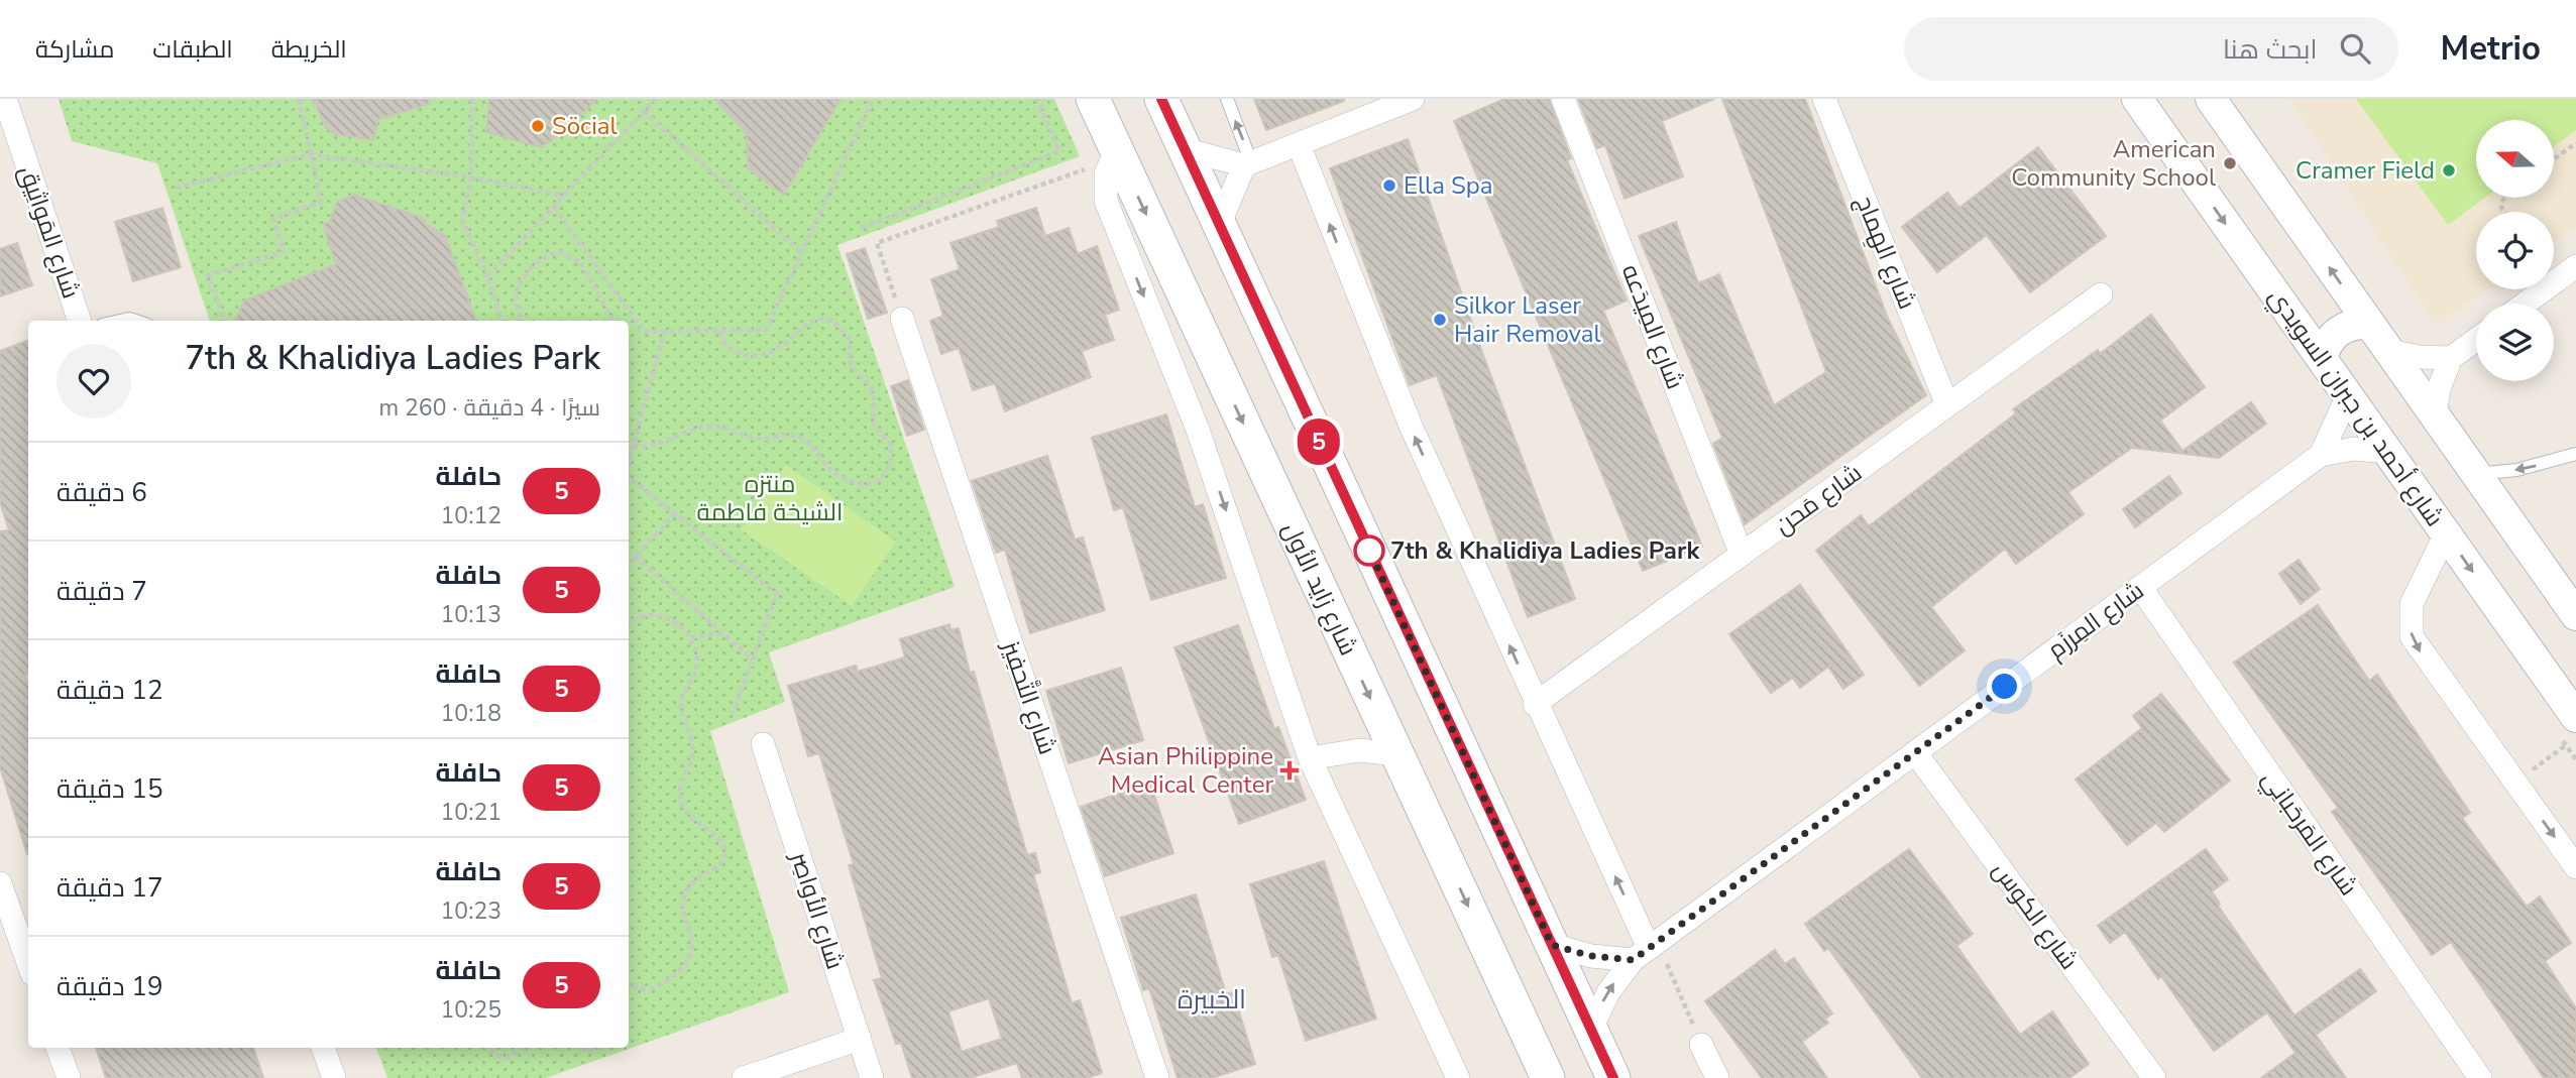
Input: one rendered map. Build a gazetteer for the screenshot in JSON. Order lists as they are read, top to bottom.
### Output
{
  "streets": {
    "main road": ["شارع زايد الأول"],
    "street": [
      "شارع المَواثِيق",
      "شارع الهِماج",
      "شارع المِيدَعه",
      "شارع أحمد بن جبران السويدي",
      "شارع مَحن",
      "شارع المِرزَم",
      "شارع التَّحفِيز",
      "شارع المَرحَبانِي",
      "شارع الأواصِر",
      "شارع الكوس"
    ]
  },
  "crossings": [
    ["شارع الهِماج", "شارع مَحن"],
    ["شارع المِيدَعه", "شارع مَحن"],
    ["شارع أحمد بن جبران السويدي", "شارع المِرزَم"],
    ["شارع المِرزَم", "شارع المَرحَبانِي"],
    ["شارع المِرزَم", "شارع الكوس"]
  ],
  "districts": ["الخبيرة"],
  "parks": ["منتزه الشيخة فاطمة"],
  "places": {
    "other": [
      "Söcial",
      "American Community School",
      "Cramer Field",
      "Ella Spa",
      "Silkor Laser Hair Removal",
      "7th & Khalidiya Ladies Park"
    ],
    "health": ["Asian Philippine Medical Center"]
  },
  "lines": ["bus line 5"],
  "north": "left",
  "page": {
    "header": "Metrio",
    "search": "ابحث هنا",
    "nav": ["الخريطة", "الطبقات", "مشاركة"],
    "on_map": "5",
    "heading": ["7th & Khalidiya Ladies Park", "سيرًا · 4 دقيقة · 260 m"],
    "list": [
      {
        "mark": "5",
        "name": "حافلة",
        "note": "10:12",
        "value": "6 دقيقة"
      },
      {
        "mark": "5",
        "name": "حافلة",
        "note": "10:13",
        "value": "7 دقيقة"
      },
      {
        "mark": "5",
        "name": "حافلة",
        "note": "10:18",
        "value": "12 دقيقة"
      },
      {
        "mark": "5",
        "name": "حافلة",
        "note": "10:21",
        "value": "15 دقيقة"
      },
      {
        "mark": "5",
        "name": "حافلة",
        "note": "10:23",
        "value": "17 دقيقة"
      },
      {
        "mark": "5",
        "name": "حافلة",
        "note": "10:25",
        "value": "19 دقيقة"
      }
    ]
  }
}
